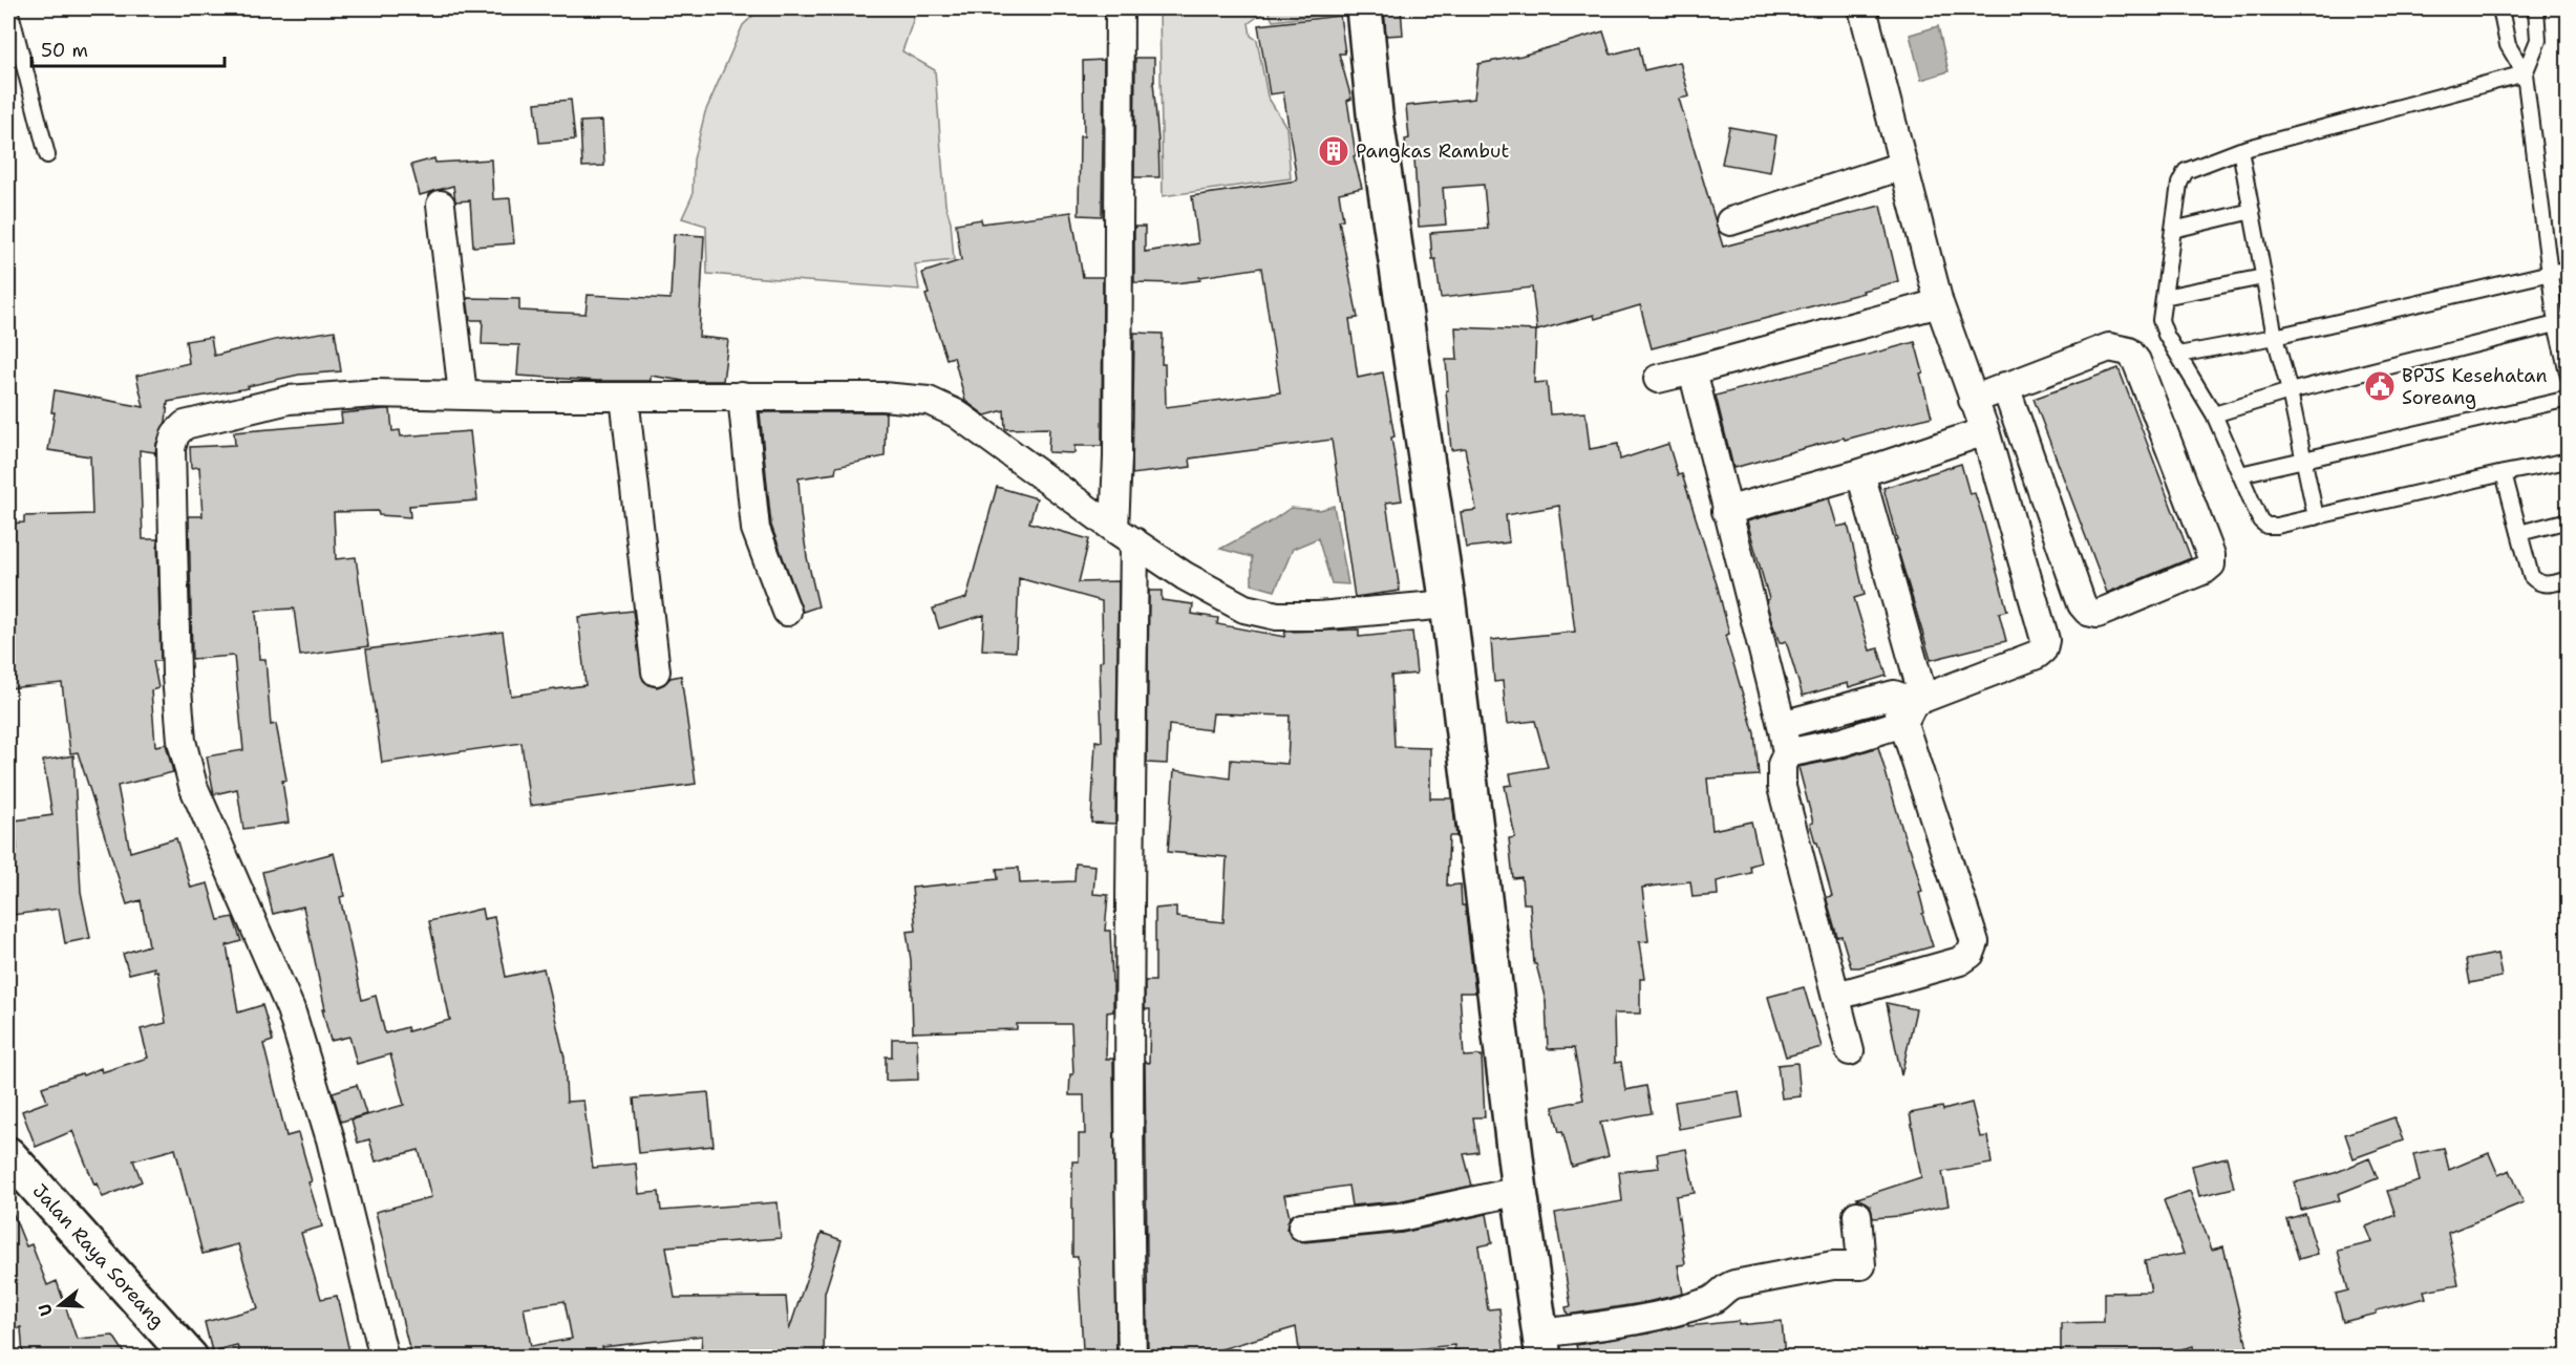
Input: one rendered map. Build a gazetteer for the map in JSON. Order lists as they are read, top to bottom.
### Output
{
  "streets": {
    "street": ["Jalan Raya Soreang"]
  },
  "places": {
    "building": ["Pangkas Rambut"],
    "public building": ["BPJS Kesehatan Soreang"]
  },
  "scale_bar": "50 m",
  "north": "left"
}
